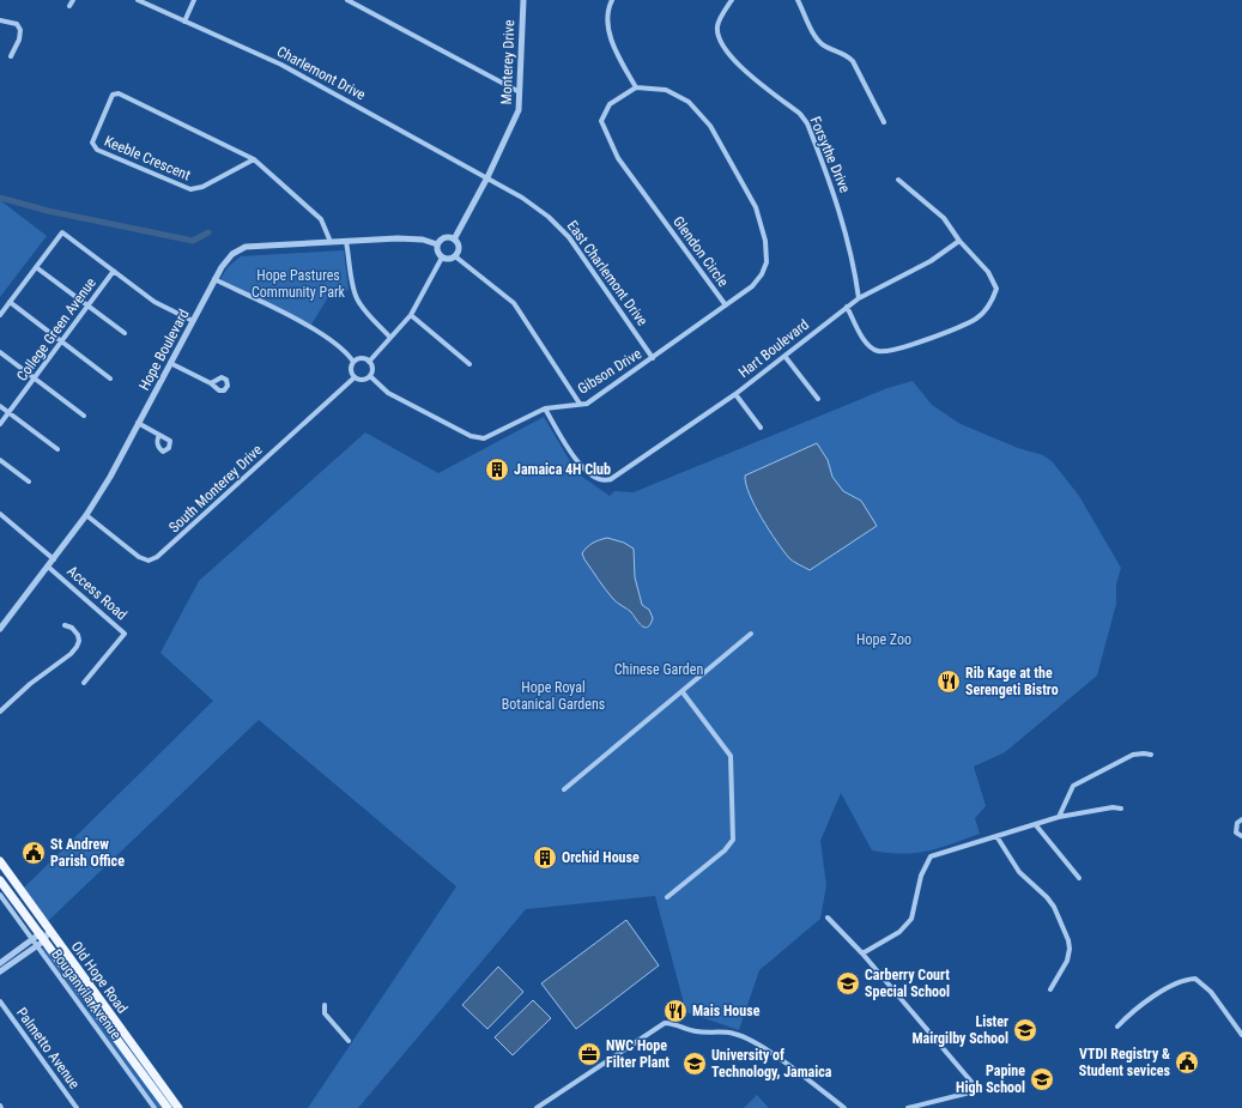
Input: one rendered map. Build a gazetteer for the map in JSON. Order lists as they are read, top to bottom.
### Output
{
  "streets": {
    "main road": ["Old Hope Road"],
    "street": [
      "Monterey Drive",
      "Charlemont Drive",
      "Forsythe Drive",
      "Keeble Crescent",
      "Glendon Circle",
      "East Charlemont Drive",
      "College Green Avenue",
      "Hart Boulevard",
      "Hope Boulevard",
      "Gibson Drive",
      "South Monterey Drive",
      "Access Road",
      "Bouganvila Avenue",
      "Palmetto Avenue"
    ]
  },
  "crossings": [
    ["Monterey Drive", "Charlemont Drive"],
    ["Monterey Drive", "East Charlemont Drive"],
    ["Monterey Drive", "Hope Boulevard"],
    ["Charlemont Drive", "East Charlemont Drive"],
    ["Forsythe Drive", "Hart Boulevard"],
    ["Keeble Crescent", "Hope Boulevard"],
    ["Glendon Circle", "Gibson Drive"],
    ["East Charlemont Drive", "Gibson Drive"],
    ["Hart Boulevard", "Gibson Drive"],
    ["Hope Boulevard", "South Monterey Drive"],
    ["Hope Boulevard", "Access Road"],
    ["Gibson Drive", "South Monterey Drive"],
    ["Old Hope Road", "Bouganvila Avenue"]
  ],
  "parks": [
    "Hope Pastures Community Park",
    "Hope Zoo",
    "Chinese Garden",
    "Hope Royal Botanical Gardens"
  ],
  "places": {
    "building": ["Jamaica 4H Club", "Orchid House"],
    "restaurant": ["Rib Kage at the Serengeti Bistro", "Mais House"],
    "public building": ["St Andrew Parish Office", "VTDI Registry & Student sevices"],
    "school or university": [
      "Carberry Court Special School",
      "Lister Mairgilby School",
      "University of Technology, Jamaica",
      "Papine High School"
    ],
    "office": ["NWC Hope Filter Plant"]
  }
}
